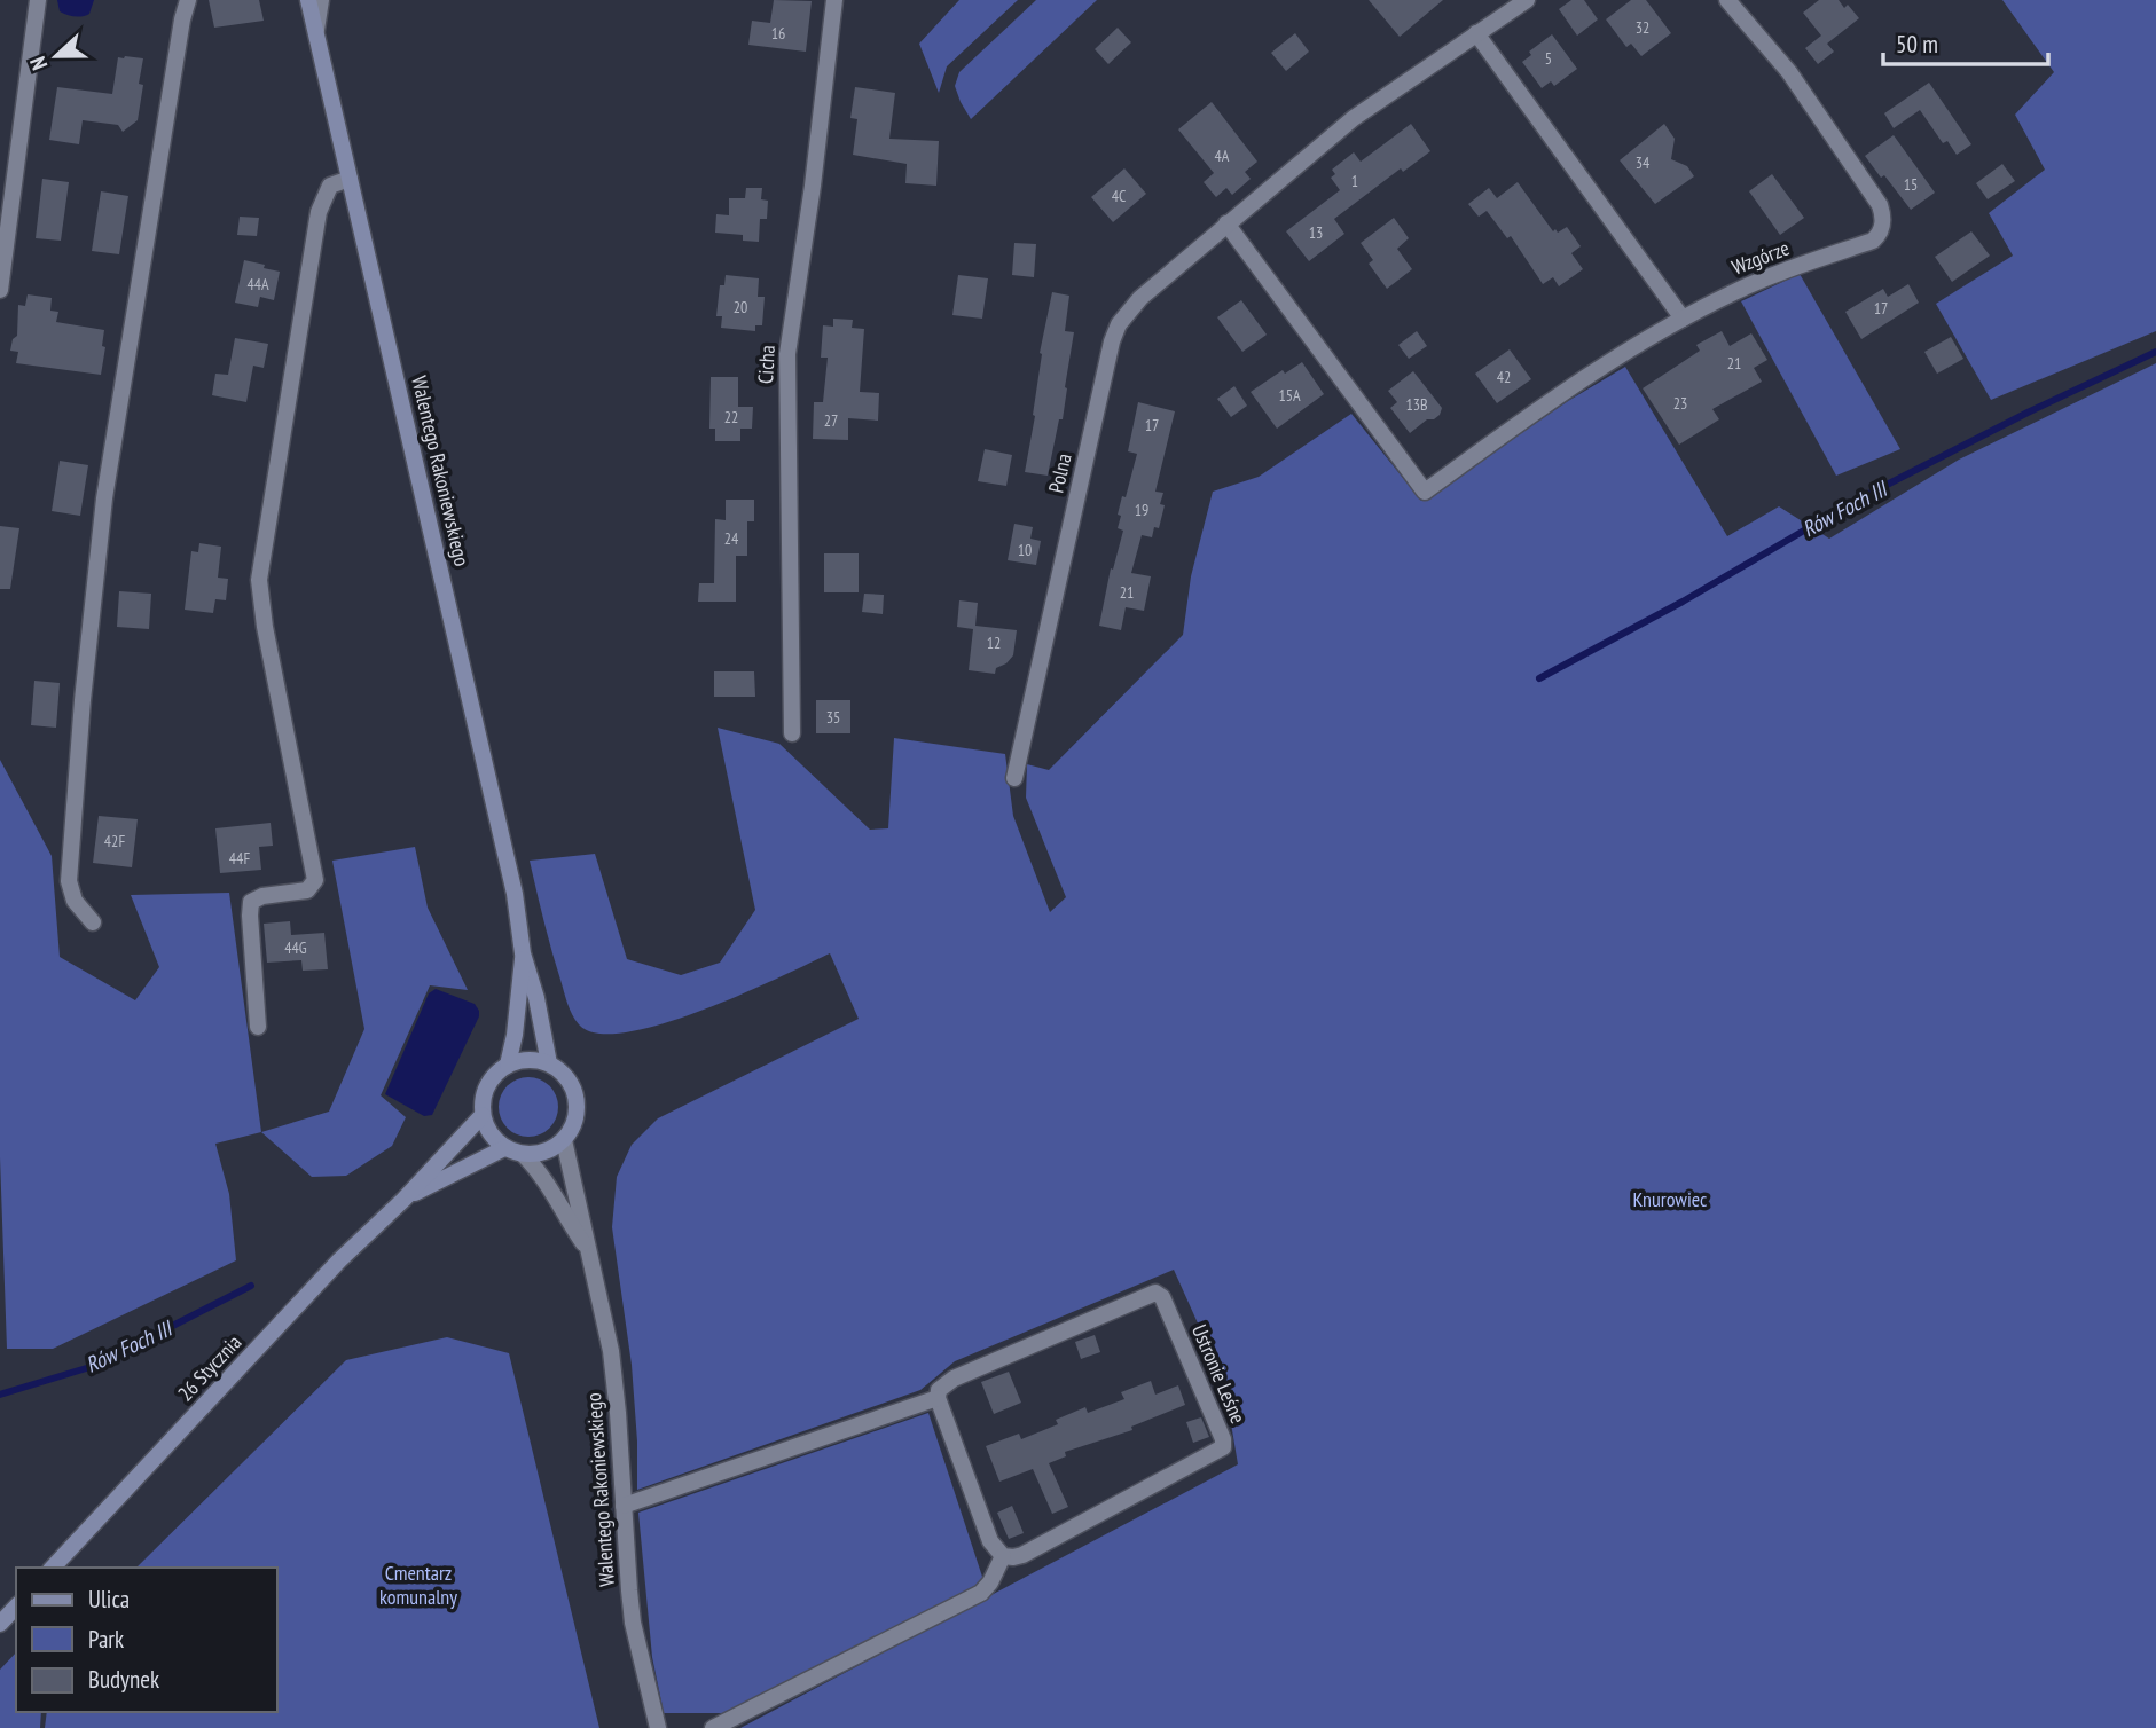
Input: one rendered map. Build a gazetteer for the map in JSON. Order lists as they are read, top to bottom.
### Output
{
  "streets": {
    "street": [
      "Wzgórze",
      "Cicha",
      "Walentego Rakoniewskiego",
      "Polna",
      "26 Stycznia",
      "Ustronie Leśne"
    ]
  },
  "crossings": [
    ["Wzgórze", "Polna"],
    ["Walentego Rakoniewskiego", "26 Stycznia"],
    ["Walentego Rakoniewskiego", "Ustronie Leśne"]
  ],
  "water": ["Rów Foch III"],
  "parks": ["Knurowiec", "Cmentarz komunalny"],
  "house_numbers": [
    "32",
    "16",
    "5",
    "4A",
    "34",
    "1",
    "15",
    "4C",
    "13",
    "44A",
    "20",
    "17",
    "21",
    "42",
    "15A",
    "23",
    "13B",
    "22",
    "27",
    "17",
    "19",
    "24",
    "10",
    "21",
    "12",
    "35",
    "42F",
    "44F",
    "44G"
  ],
  "legend": ["Ulica", "Park", "Budynek"],
  "scale_bar": "50 m",
  "north": "left"
}
